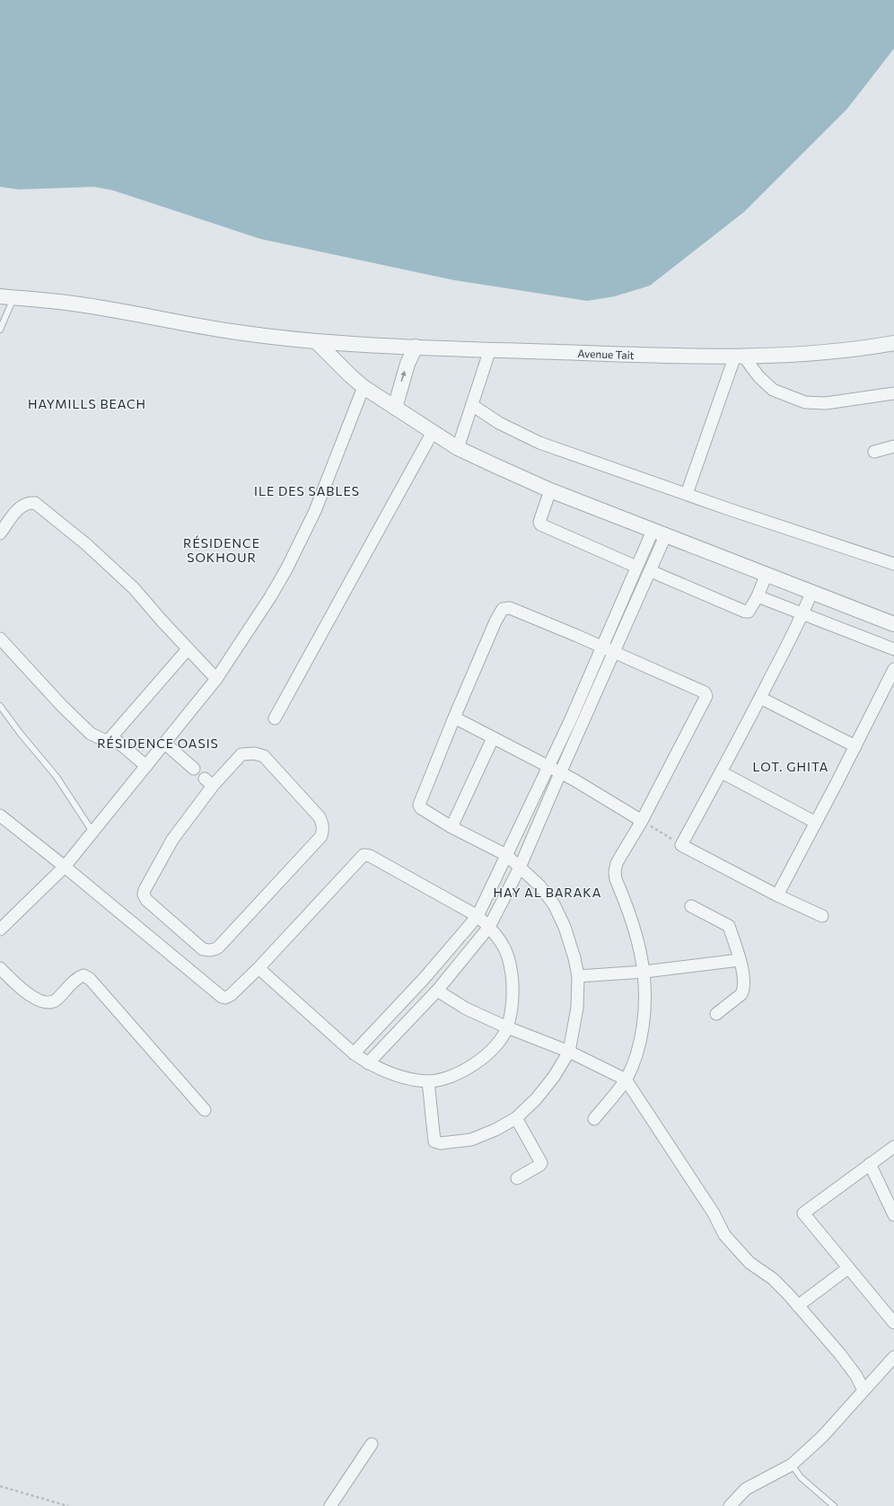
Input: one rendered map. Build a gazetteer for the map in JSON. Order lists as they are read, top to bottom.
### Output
{
  "streets": {
    "street": ["Avenue Tait"]
  },
  "districts": [
    "HAYMILLS BEACH",
    "ILE DES SABLES",
    "RÉSIDENCE SOKHOUR",
    "RÉSIDENCE OASIS",
    "LOT. GHITA",
    "HAY AL BARAKA"
  ]
}
